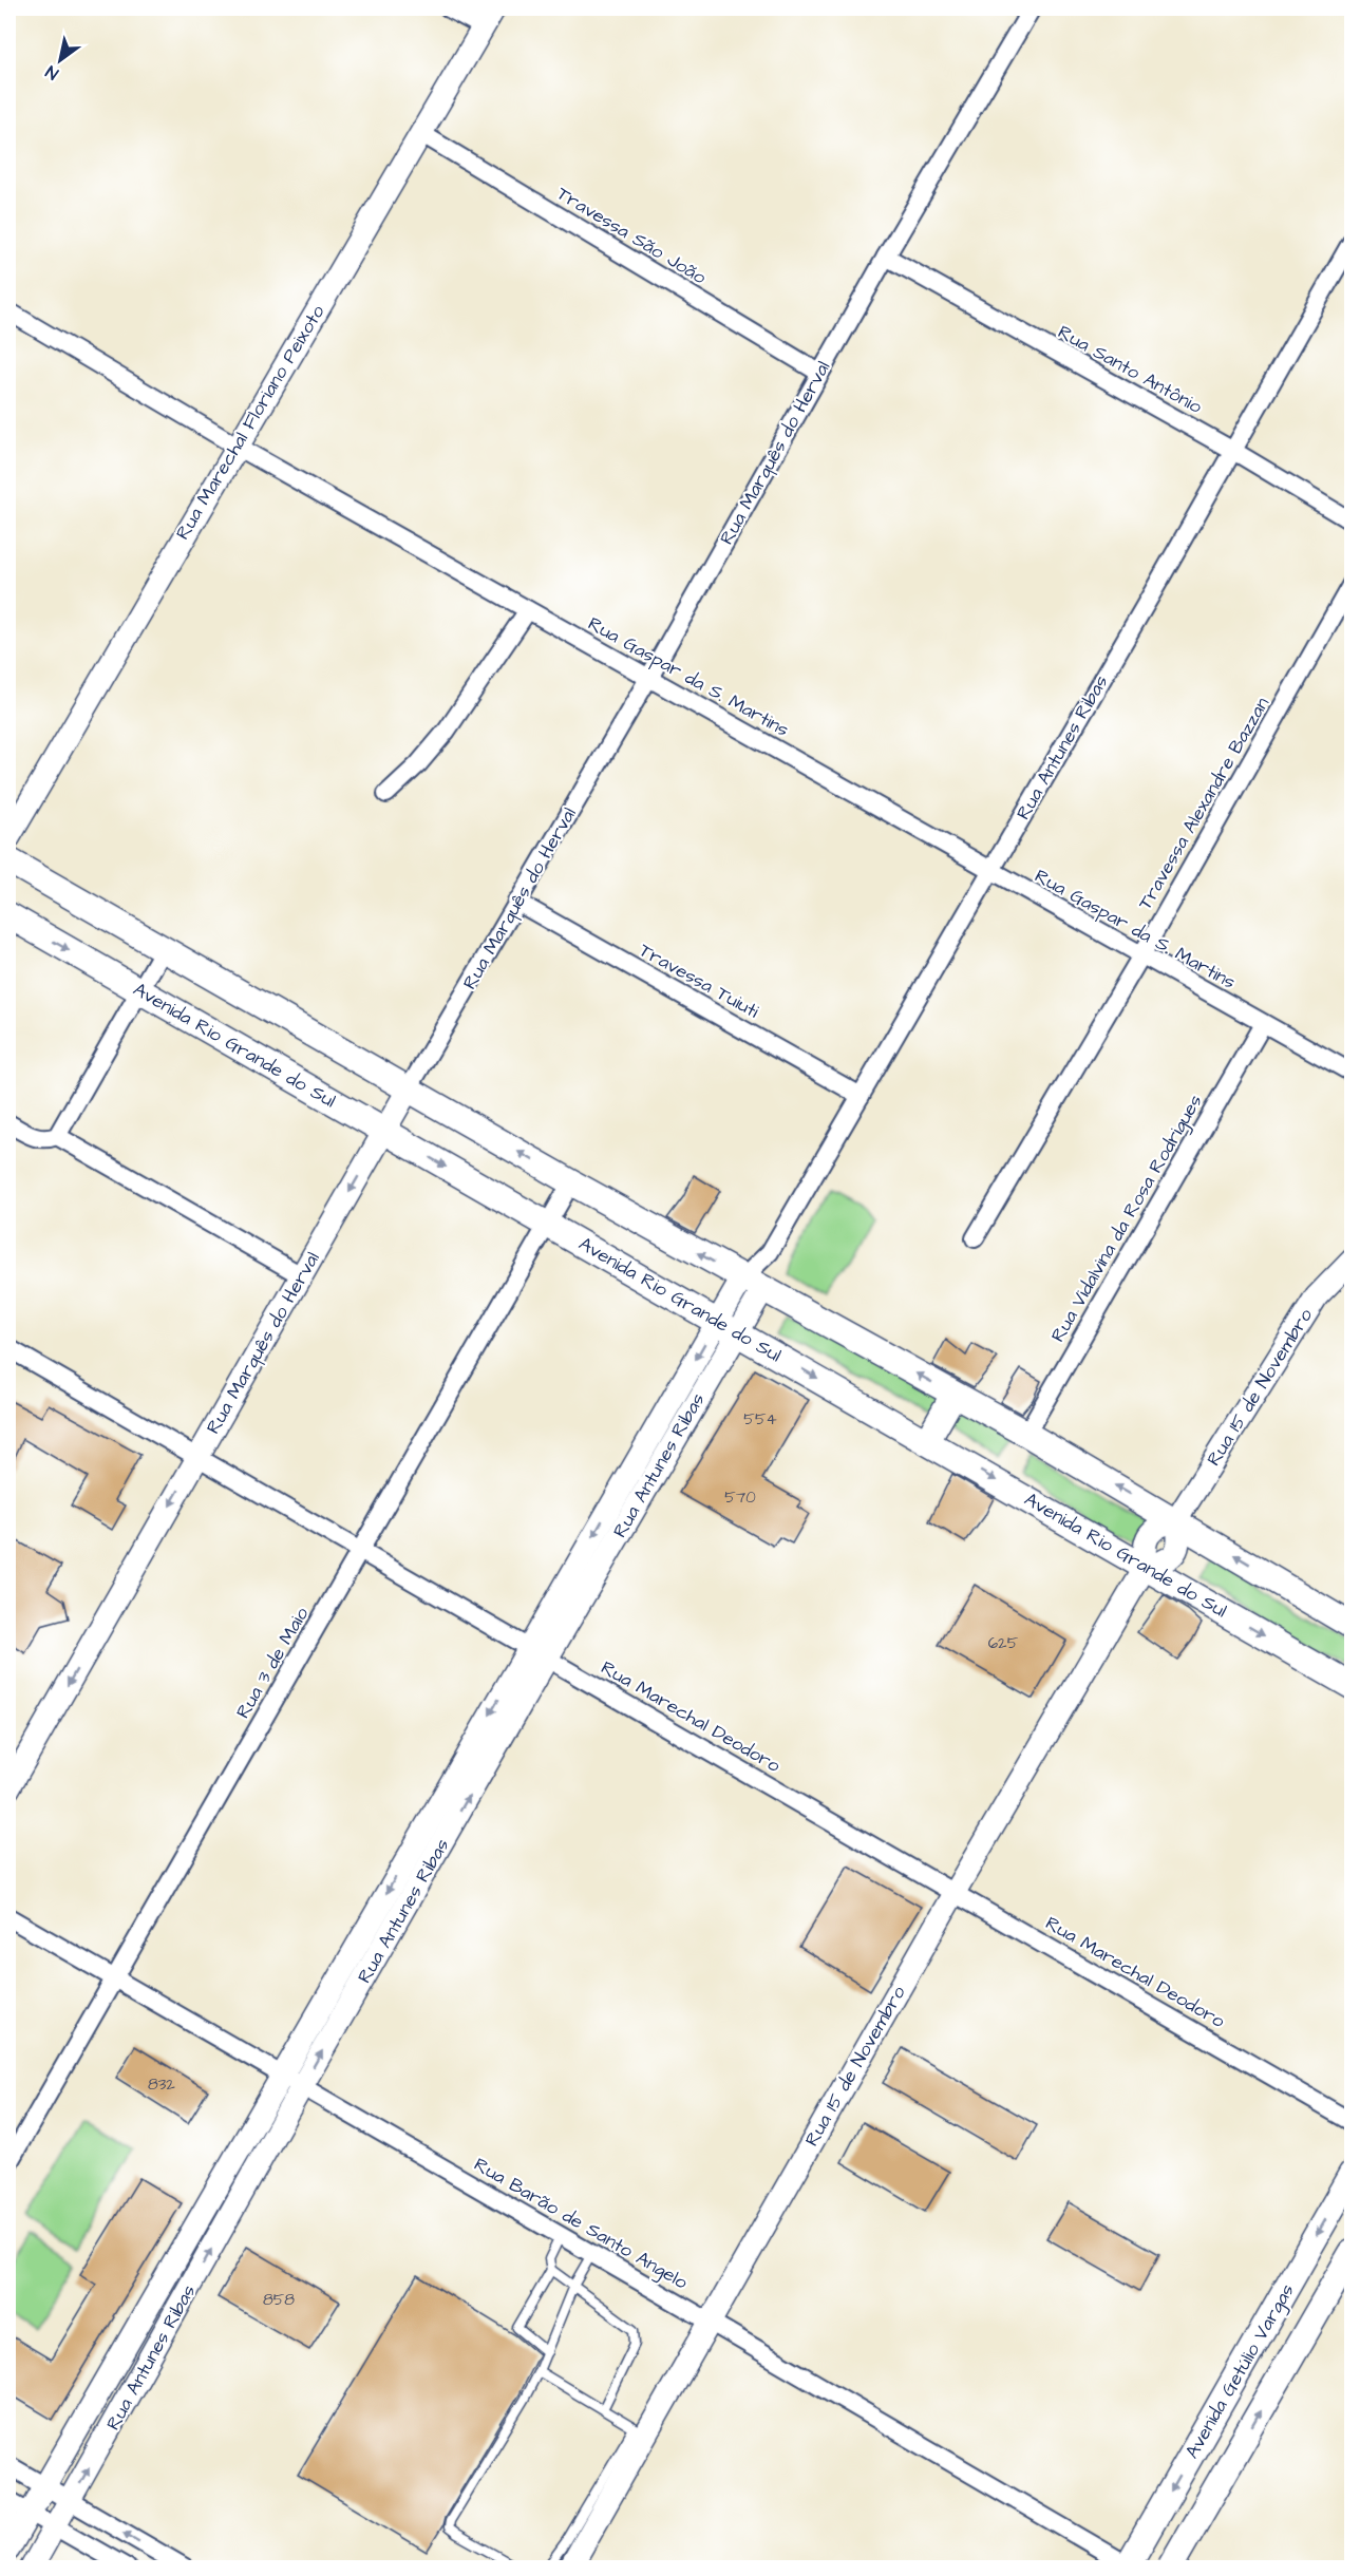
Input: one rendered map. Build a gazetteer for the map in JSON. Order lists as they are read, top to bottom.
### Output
{
  "streets": {
    "main road": ["Avenida Rio Grande do Sul", "Avenida Getúlio Vargas"],
    "street": [
      "Travessa São João",
      "Rua Santo Antônio",
      "Rua Marechal Floriano Peixoto",
      "Rua Marquês do Herval",
      "Rua Gaspar da S. Martins",
      "Rua Antunes Ribas",
      "Travessa Alexandre Bazzan",
      "Travessa Tuiuti",
      "Rua Vidalvina da Rosa Rodrigues",
      "Rua 15 de Novembro",
      "Rua 3 de Maio",
      "Rua Marechal Deodoro",
      "Rua Barão de Santo Angelo"
    ]
  },
  "crossings": [
    ["Travessa São João", "Rua Marechal Floriano Peixoto"],
    ["Travessa São João", "Rua Marquês do Herval"],
    ["Rua Santo Antônio", "Rua Marquês do Herval"],
    ["Rua Santo Antônio", "Rua Antunes Ribas"],
    ["Rua Marechal Floriano Peixoto", "Rua Gaspar da S. Martins"],
    ["Rua Marquês do Herval", "Rua Gaspar da S. Martins"],
    ["Rua Marquês do Herval", "Travessa Tuiuti"],
    ["Rua Marquês do Herval", "Avenida Rio Grande do Sul"],
    ["Rua Marquês do Herval", "Rua Marechal Deodoro"],
    ["Rua Gaspar da S. Martins", "Rua Antunes Ribas"],
    ["Rua Gaspar da S. Martins", "Travessa Alexandre Bazzan"],
    ["Rua Gaspar da S. Martins", "Rua Vidalvina da Rosa Rodrigues"],
    ["Rua Antunes Ribas", "Travessa Tuiuti"],
    ["Rua Antunes Ribas", "Avenida Rio Grande do Sul"],
    ["Rua Antunes Ribas", "Rua Marechal Deodoro"],
    ["Rua Antunes Ribas", "Rua Barão de Santo Angelo"],
    ["Avenida Rio Grande do Sul", "Rua 15 de Novembro"],
    ["Avenida Rio Grande do Sul", "Rua 3 de Maio"],
    ["Rua 15 de Novembro", "Rua Marechal Deodoro"],
    ["Rua 15 de Novembro", "Rua Barão de Santo Angelo"],
    ["Rua 3 de Maio", "Rua Marechal Deodoro"],
    ["Rua 3 de Maio", "Rua Barão de Santo Angelo"],
    ["Rua Barão de Santo Angelo", "Avenida Getúlio Vargas"]
  ],
  "house_numbers": [
    "554",
    "570",
    "625",
    "832",
    "858"
  ],
  "north": "bottom left"
}
